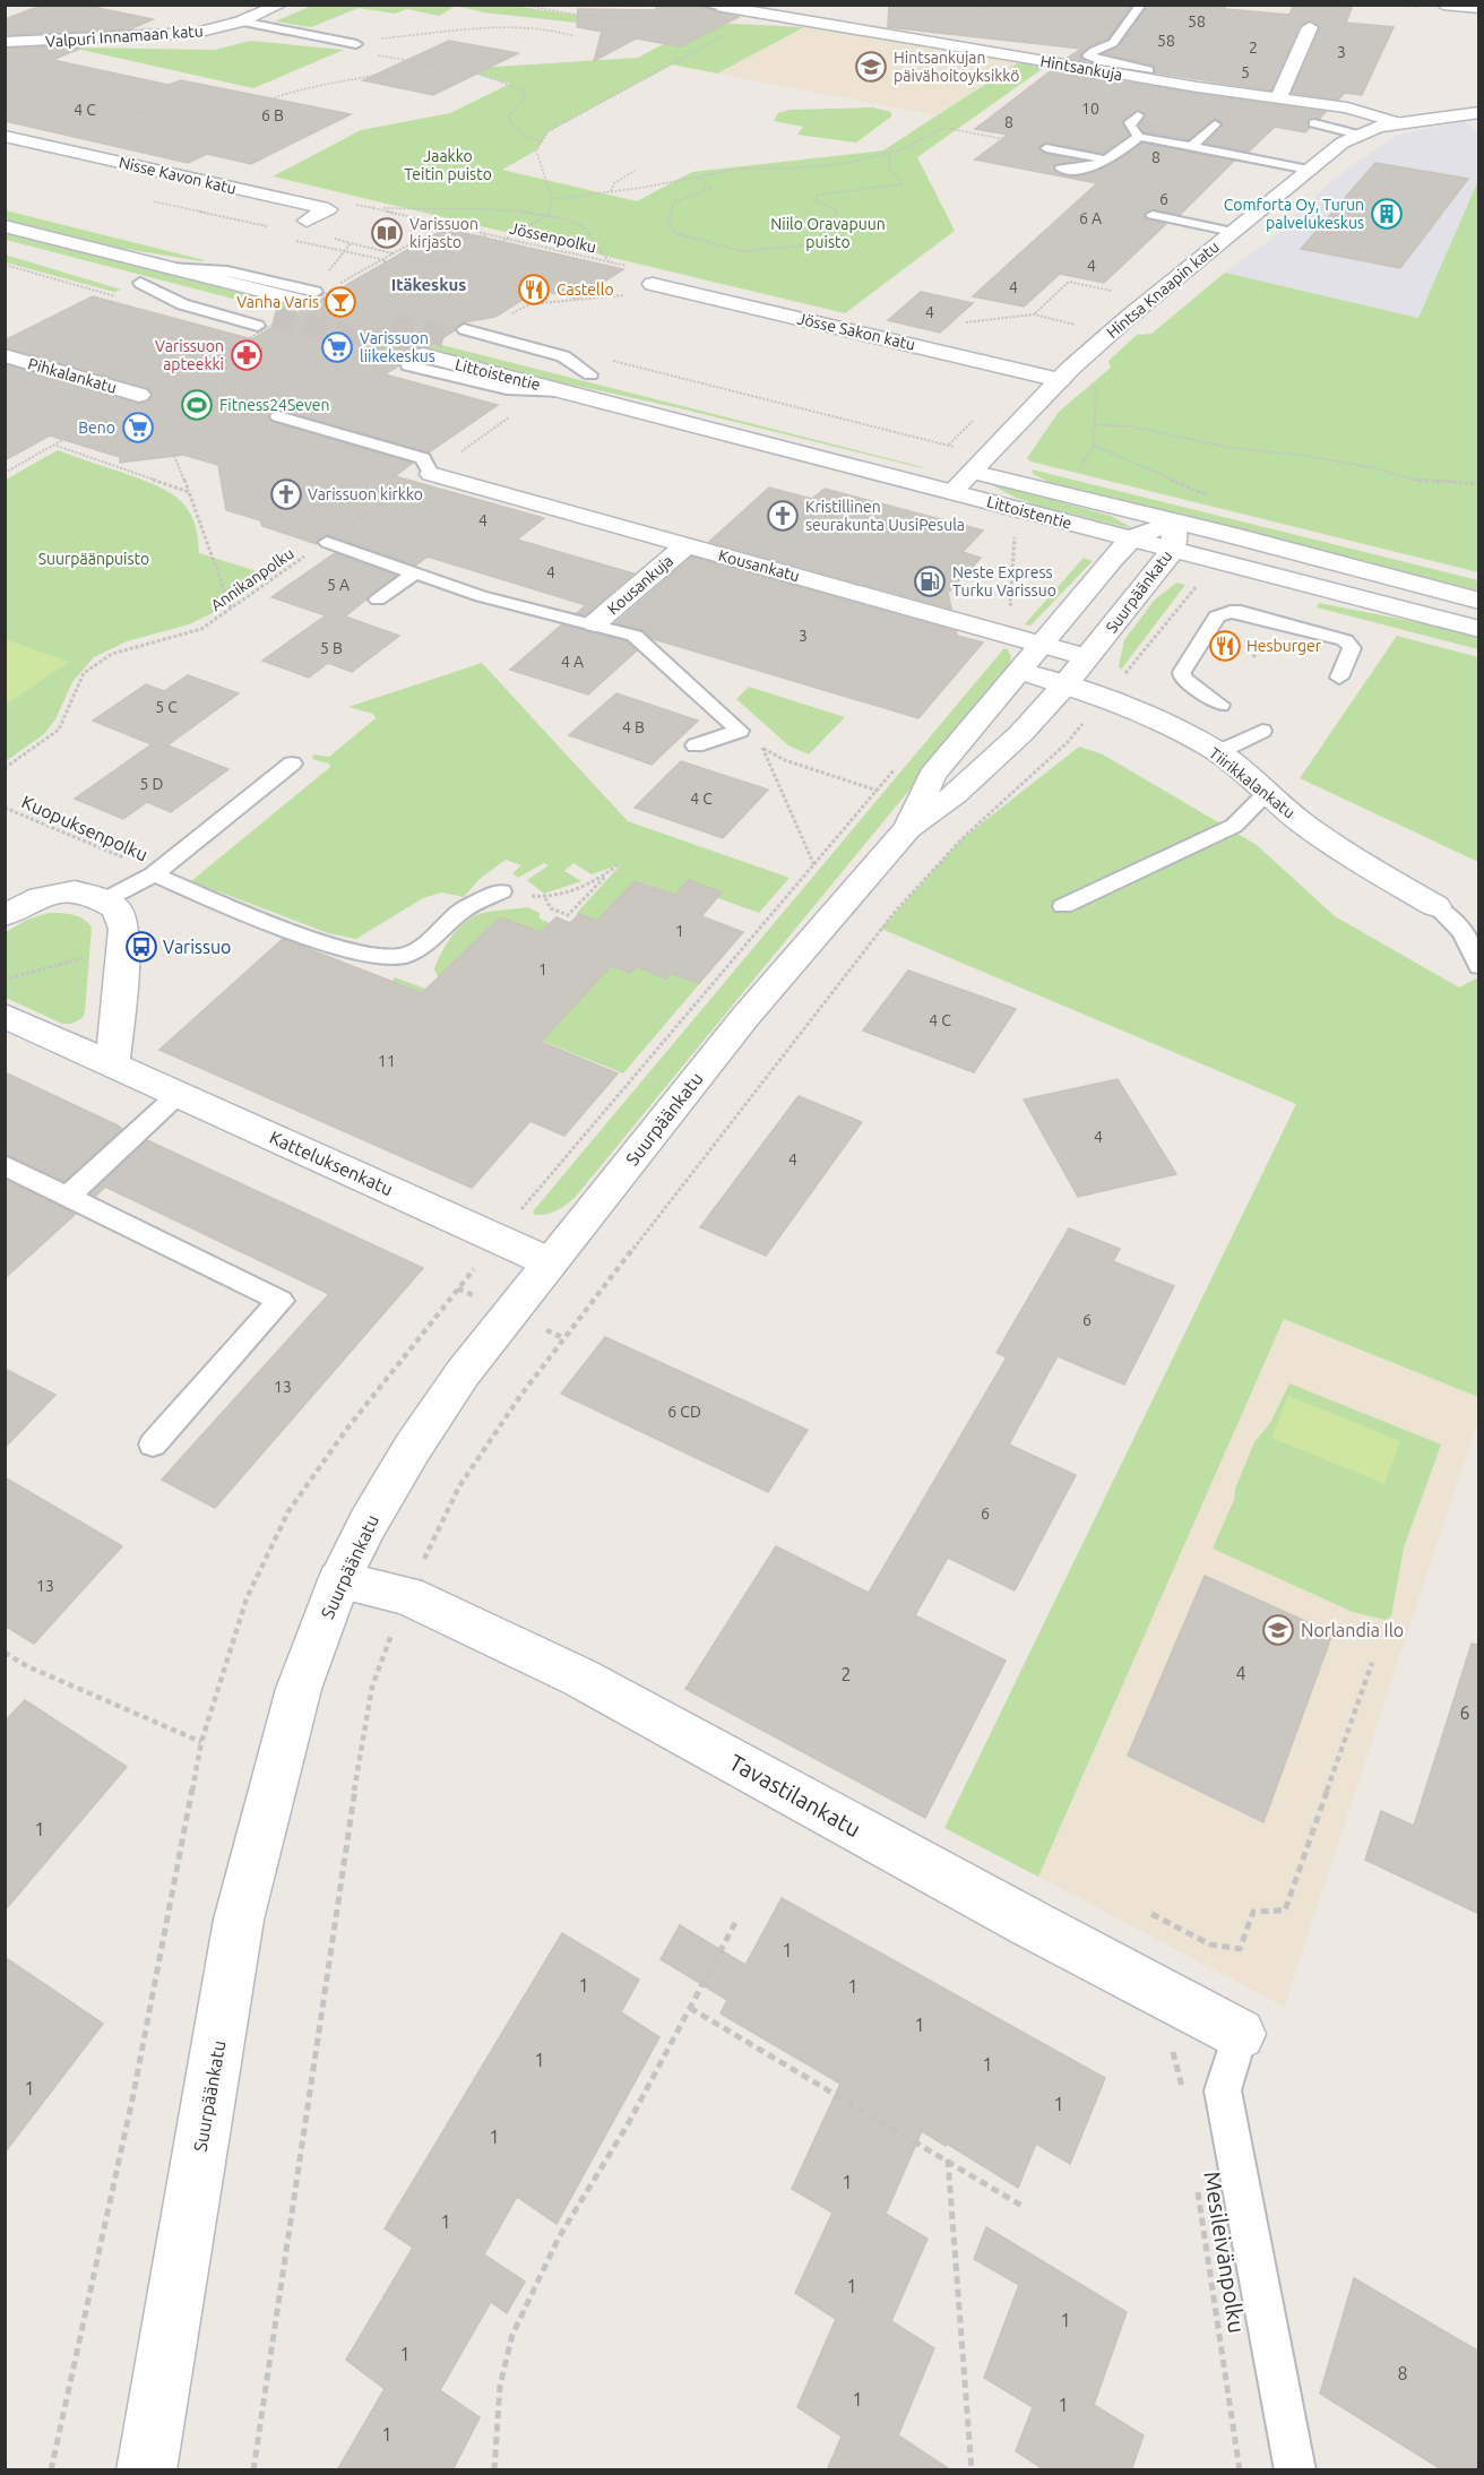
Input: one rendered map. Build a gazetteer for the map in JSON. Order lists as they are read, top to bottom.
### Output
{
  "streets": {
    "street": [
      "Valpuri Innamaan katu",
      "Hintsankuja",
      "Nisse Kavon katu",
      "Hintsa Knaapin katu",
      "Jösse Sakon katu",
      "Littoistentie",
      "Pihkalankatu",
      "Kousankatu",
      "Kousankuja",
      "Suurpäänkatu",
      "Tiirikkalankatu",
      "Katteluksenkatu",
      "Tavastilankatu"
    ],
    "path": [
      "Jössenpolku",
      "Annikanpolku",
      "Kuopuksenpolku",
      "Mesileivänpolku"
    ]
  },
  "crossings": [
    ["Hintsankuja", "Hintsa Knaapin katu"],
    ["Hintsa Knaapin katu", "Jösse Sakon katu"],
    ["Hintsa Knaapin katu", "Littoistentie"],
    ["Littoistentie", "Suurpäänkatu"],
    ["Kousankatu", "Annikanpolku"],
    ["Kousankatu", "Kousankuja"],
    ["Kousankatu", "Suurpäänkatu"],
    ["Suurpäänkatu", "Tiirikkalankatu"],
    ["Suurpäänkatu", "Katteluksenkatu"],
    ["Suurpäänkatu", "Tavastilankatu"]
  ],
  "districts": ["Itäkeskus"],
  "parks": ["Jaakko Teitin puisto", "Niilo Oravapuun puisto", "Suurpäänpuisto"],
  "places": {
    "school or university": ["Hintsankujan päivähoitoyksikkö", "Norlandia Ilo"],
    "building": ["Comforta Oy, Turun palvelukeskus"],
    "library": ["Varissuon kirjasto"],
    "restaurant": ["Castello", "Hesburger"],
    "bar": ["Vanha Varis"],
    "supermarket": ["Varissuon liikekeskus", "Beno"],
    "pharmacy": ["Varissuon apteekki"],
    "sports": ["Fitness24Seven"],
    "church": ["Varissuon kirkko", "Kristillinen seurakunta UusiPesula"],
    "fuel station": ["Neste Express Turku Varissuo"],
    "bus stop": ["Varissuo"]
  },
  "house_numbers": [
    "58",
    "58",
    "2",
    "3",
    "5",
    "10",
    "4 C",
    "6 B",
    "8",
    "8",
    "6",
    "6 A",
    "4",
    "4",
    "4",
    "4",
    "4",
    "5 A",
    "3",
    "5 B",
    "4 A",
    "5 C",
    "4 B",
    "5 D",
    "4 C",
    "1",
    "1",
    "4 C",
    "11",
    "4",
    "4",
    "6",
    "13",
    "6 CD",
    "6",
    "13",
    "4",
    "2",
    "6",
    "1",
    "1",
    "1",
    "1",
    "1",
    "1",
    "1",
    "1",
    "1",
    "1",
    "1",
    "1",
    "1",
    "1",
    "1",
    "8",
    "1",
    "1",
    "1"
  ]
}
